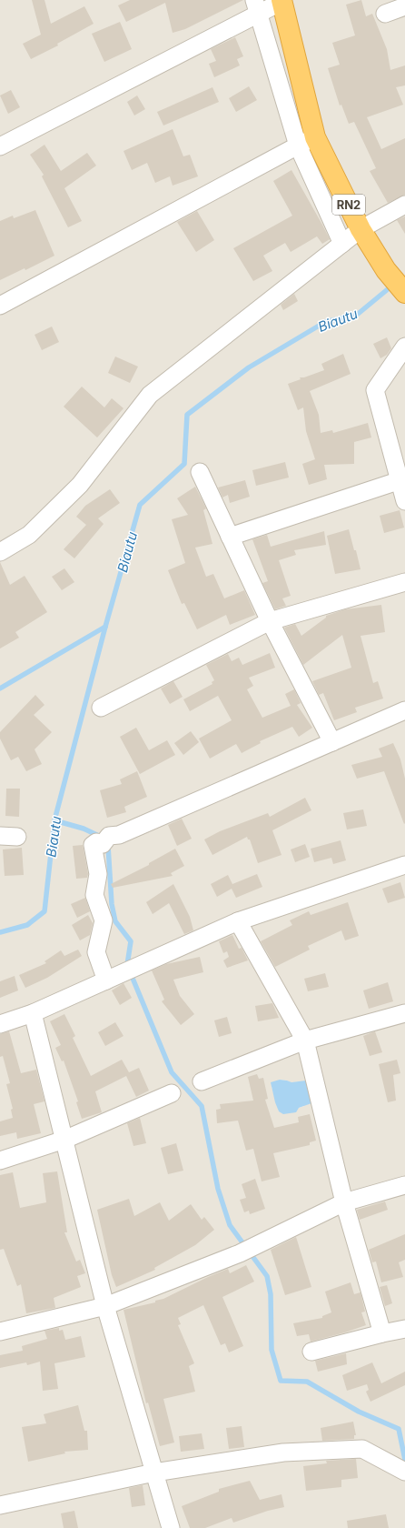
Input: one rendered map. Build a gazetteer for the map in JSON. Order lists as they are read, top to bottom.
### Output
{
  "streets": {
    "highway": ["RN2"]
  },
  "water": ["Biautu"]
}
